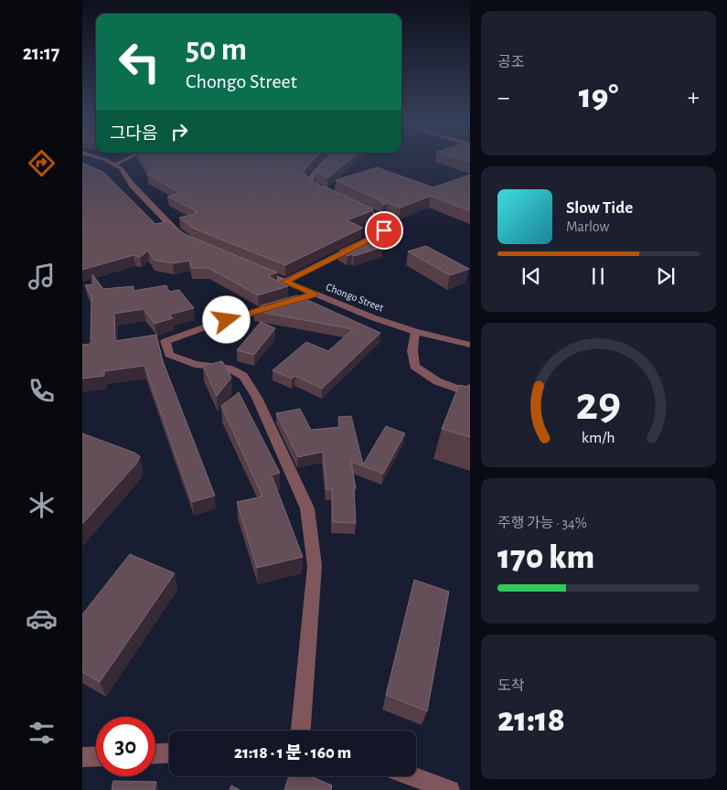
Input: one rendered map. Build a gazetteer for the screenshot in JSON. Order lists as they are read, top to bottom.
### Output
{
  "streets": {
    "street": ["Chongo Street"]
  },
  "page": {
    "tabs": "21:17",
    "tile": [
      "공조",
      ["주행 가능 · 34%", "170 km"],
      ["도착", "21:18"]
    ],
    "turn": ["50 m", "Chongo Street"],
    "heat": ["−", "19°", "+"],
    "then": "그다음",
    "song": ["Slow Tide", "Marlow"],
    "limit": "30",
    "trip": "21:18 · 1 분 · 160 m",
    "gauge": ["29", "km/h"]
  }
}
